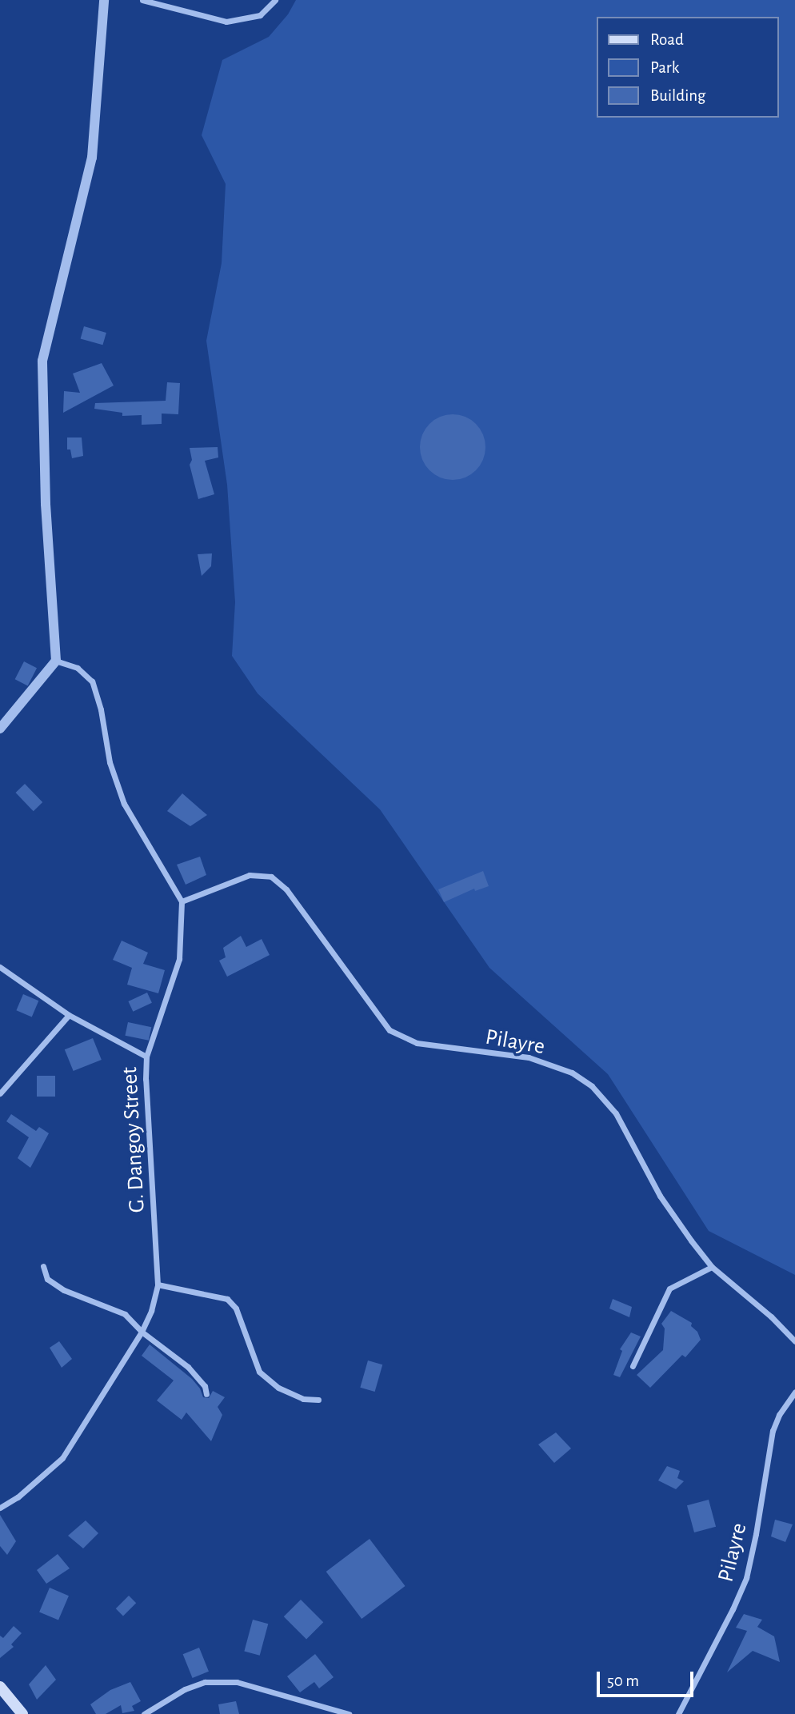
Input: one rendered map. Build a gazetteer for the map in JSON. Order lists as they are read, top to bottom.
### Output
{
  "streets": {
    "street": ["Pilayre", "G. Dangoy Street"]
  },
  "crossings": [
    ["Pilayre", "G. Dangoy Street"]
  ],
  "legend": ["Road", "Park", "Building"],
  "scale_bar": "50 m"
}
